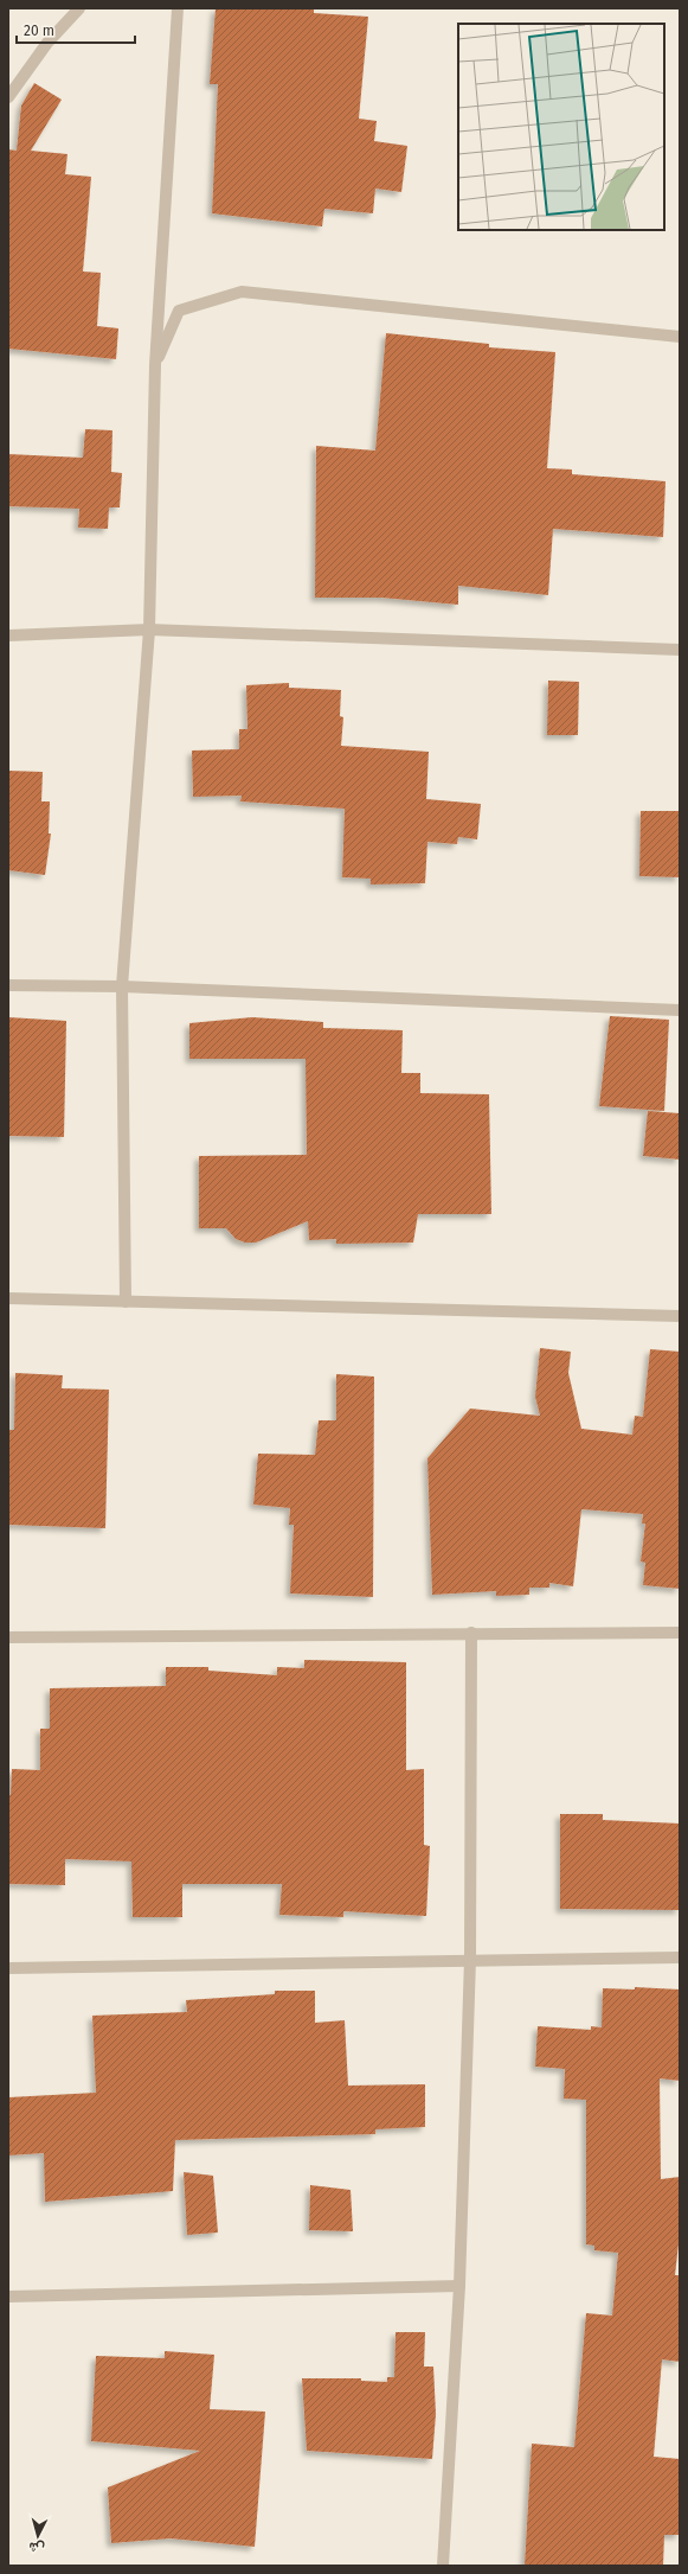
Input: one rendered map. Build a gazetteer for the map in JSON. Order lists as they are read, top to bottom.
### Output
{
  "scale_bar": "20 m",
  "north": "bottom"
}
